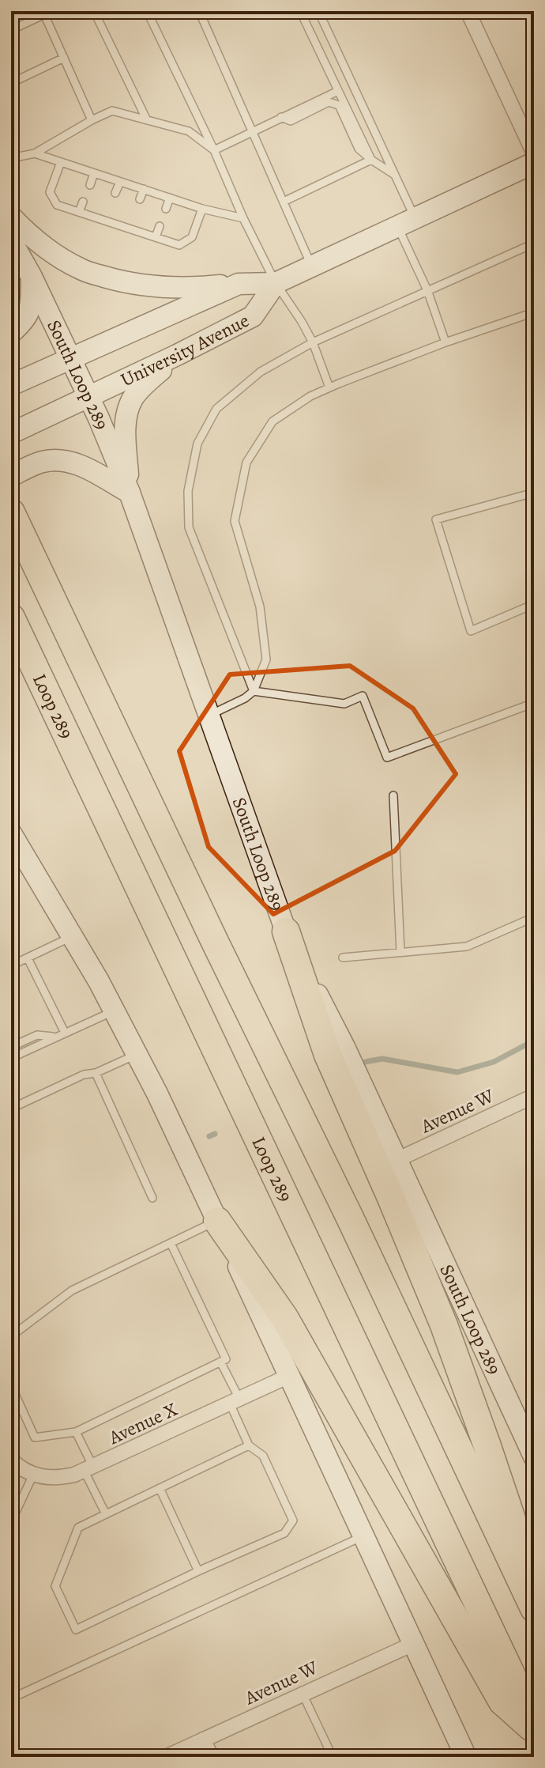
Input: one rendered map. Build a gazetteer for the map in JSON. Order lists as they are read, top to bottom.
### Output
{
  "streets": {
    "highway": ["Loop 289"],
    "main road": ["University Avenue", "South Loop 289"],
    "street": ["Avenue W", "Avenue X"]
  },
  "crossings": [
    ["University Avenue", "South Loop 289"],
    ["South Loop 289", "Avenue W"]
  ]
}
